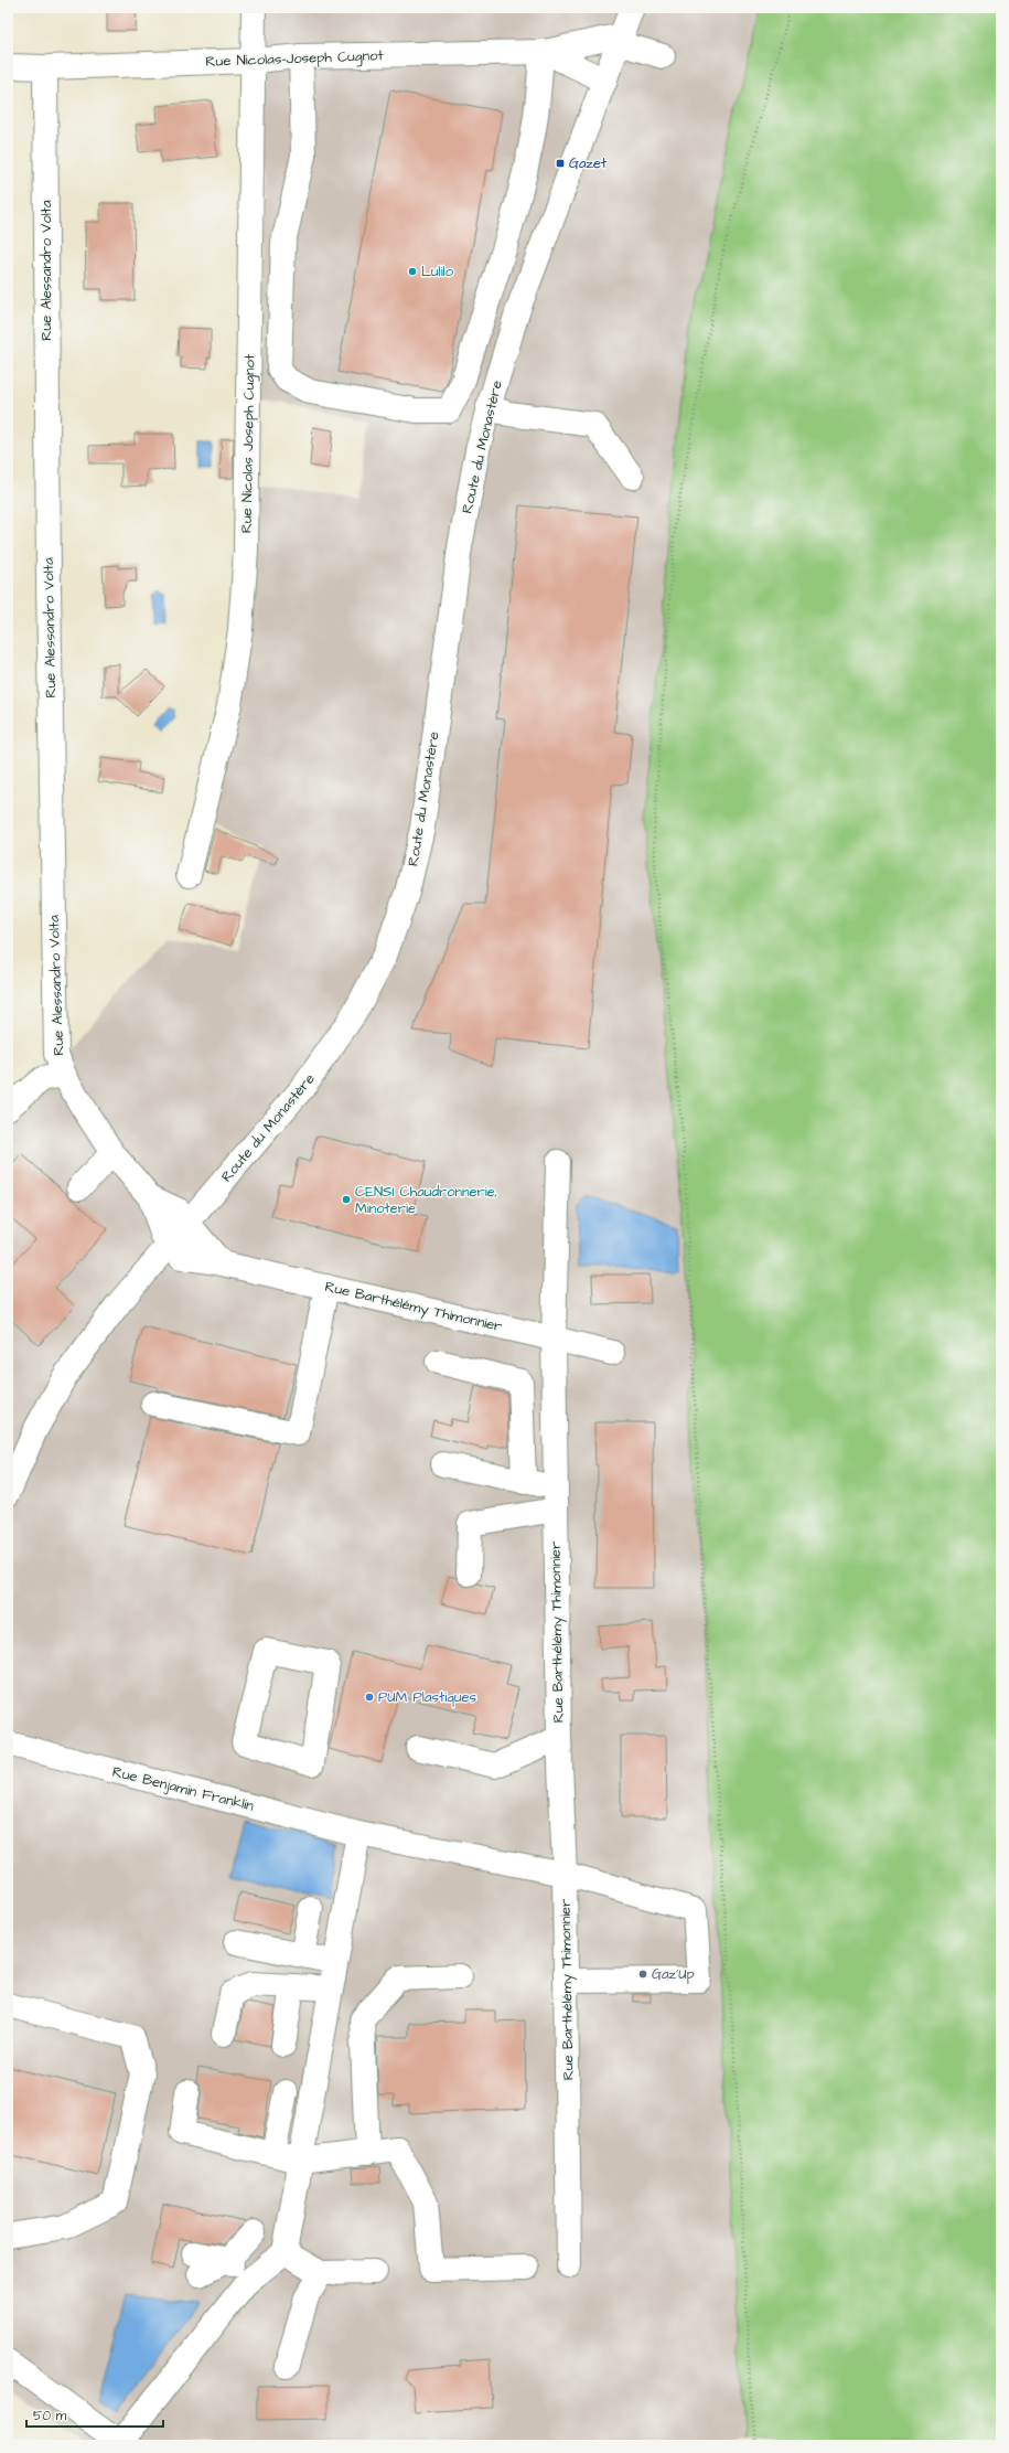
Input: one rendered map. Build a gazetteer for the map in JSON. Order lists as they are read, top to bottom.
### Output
{
  "streets": {
    "street": [
      "Rue Nicolas-Joseph Cugnot",
      "Rue Alessandro Volta",
      "Rue Nicolas Joseph Cugnot",
      "Route du Monastère",
      "Rue Barthélémy Thimonnier",
      "Rue Benjamin Franklin"
    ]
  },
  "crossings": [
    ["Rue Nicolas-Joseph Cugnot", "Rue Alessandro Volta"],
    ["Rue Nicolas-Joseph Cugnot", "Rue Nicolas Joseph Cugnot"],
    ["Rue Nicolas-Joseph Cugnot", "Route du Monastère"],
    ["Rue Alessandro Volta", "Route du Monastère"],
    ["Rue Alessandro Volta", "Rue Barthélémy Thimonnier"],
    ["Route du Monastère", "Rue Barthélémy Thimonnier"],
    ["Rue Barthélémy Thimonnier", "Rue Benjamin Franklin"]
  ],
  "places": {
    "transit": ["Gazet"],
    "other": [
      "Lulilo",
      "CENSI Chaudronnerie, Minoterie",
      "PUM Plastiques",
      "Gaz'Up"
    ]
  },
  "scale_bar": "50 m"
}
